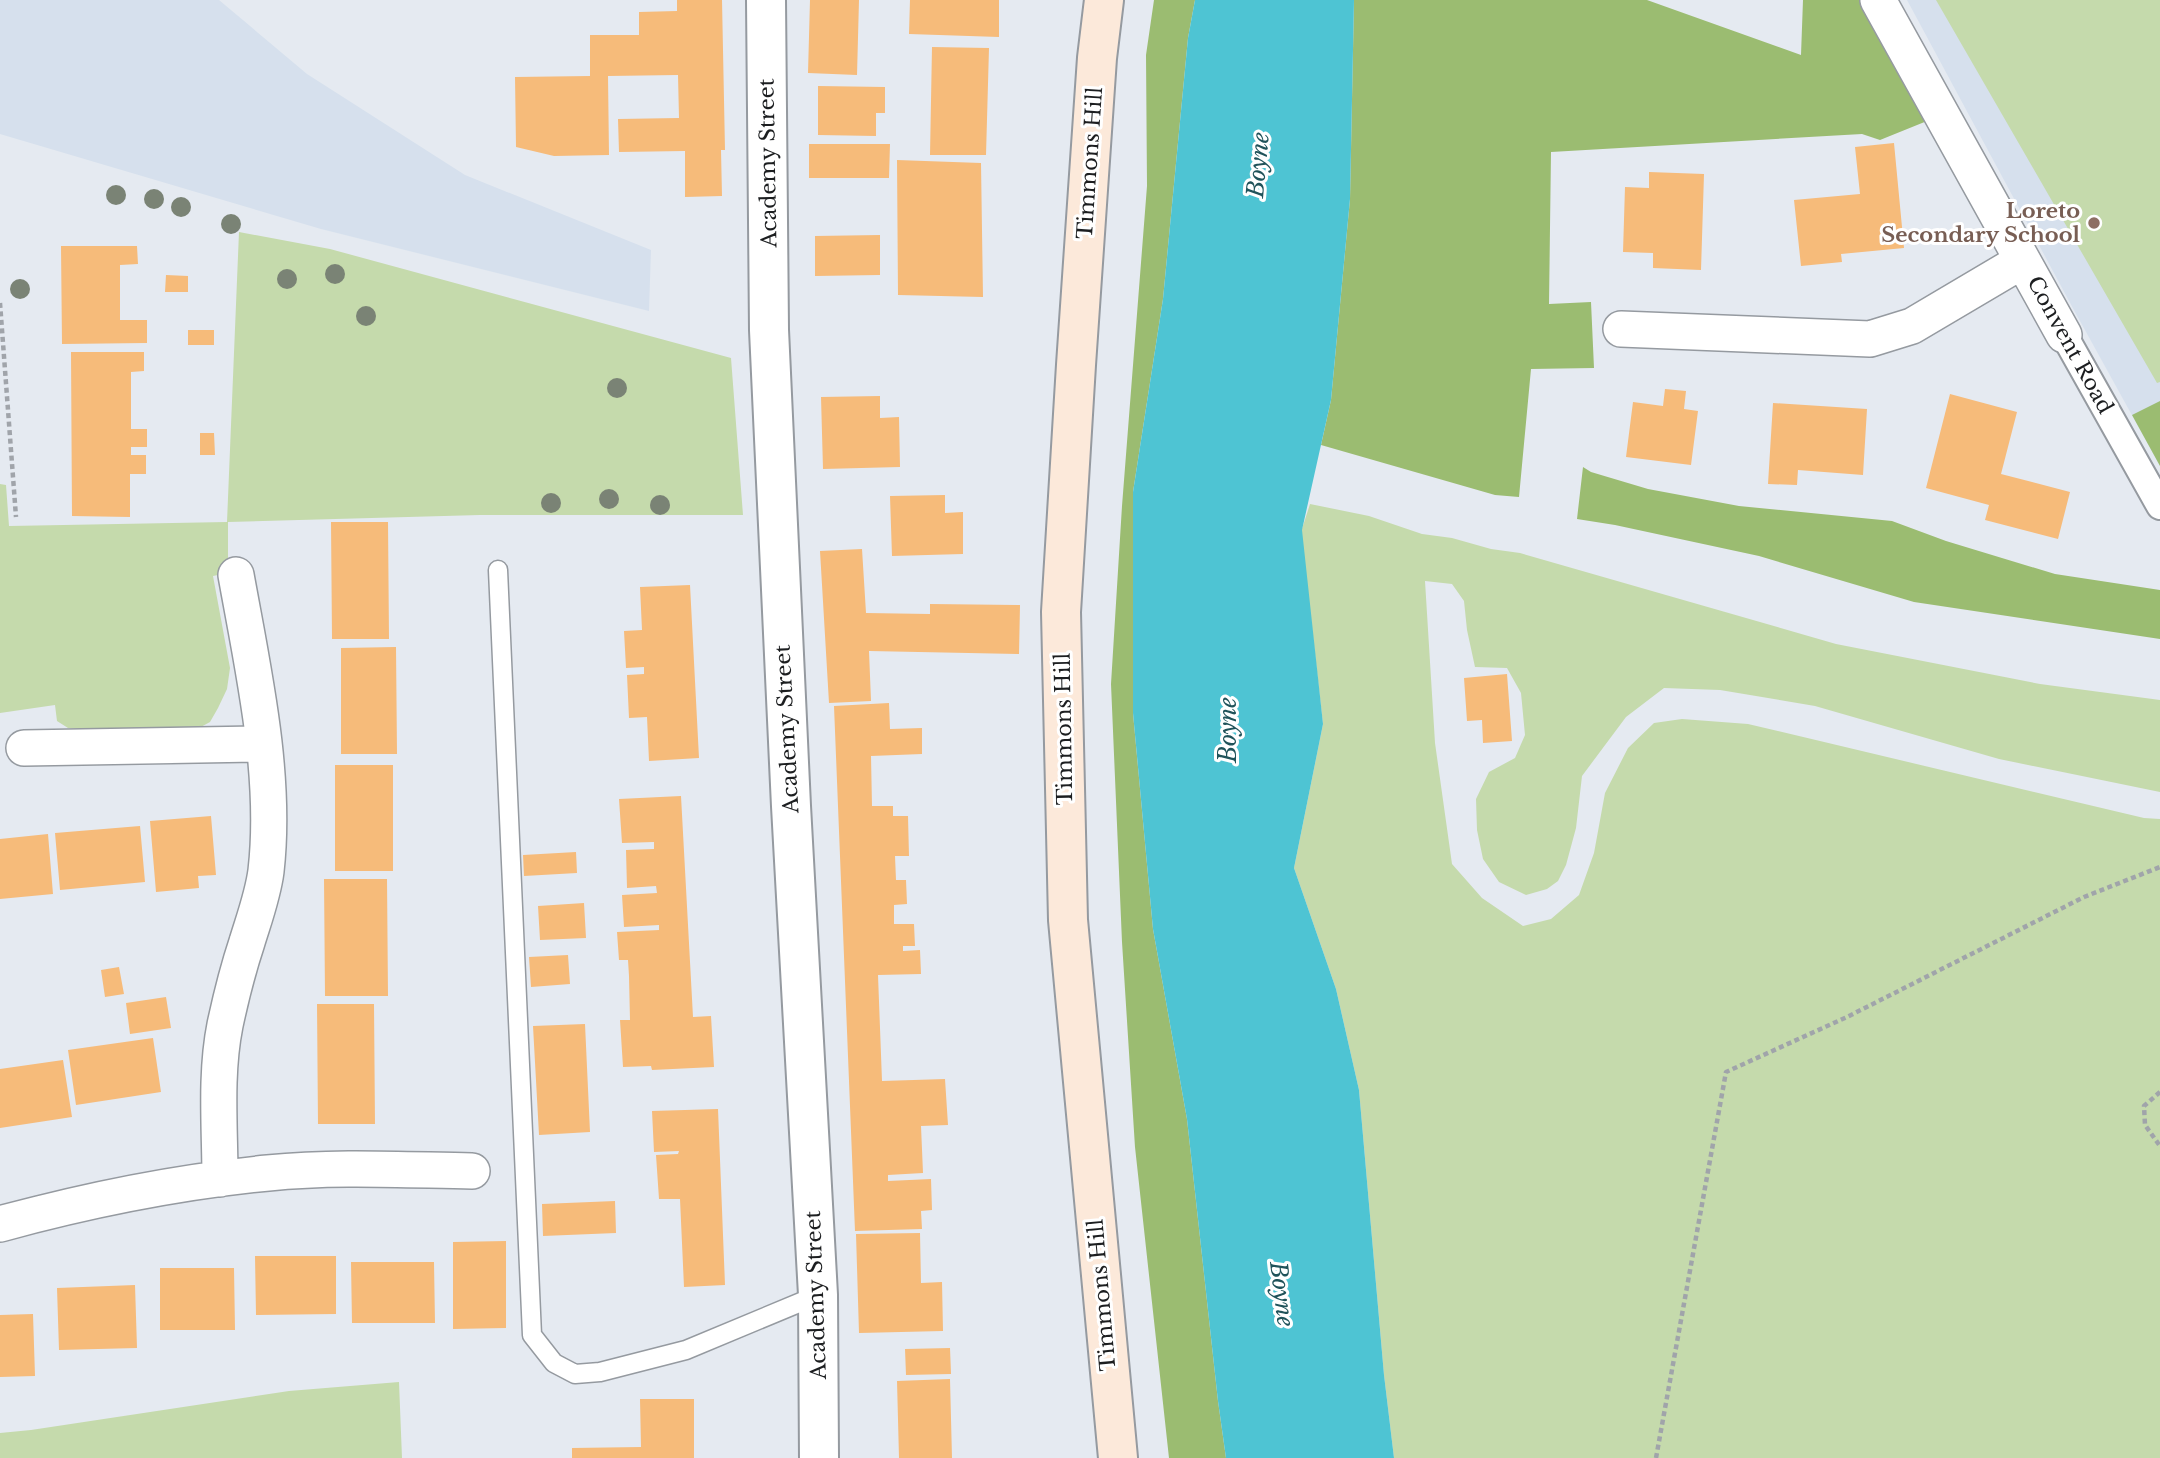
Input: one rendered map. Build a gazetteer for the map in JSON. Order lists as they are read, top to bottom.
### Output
{
  "streets": {
    "main road": ["Timmons Hill"],
    "street": ["Academy Street", "Convent Road"]
  },
  "water": ["Boyne"],
  "places": ["Loreto Secondary School"]
}
